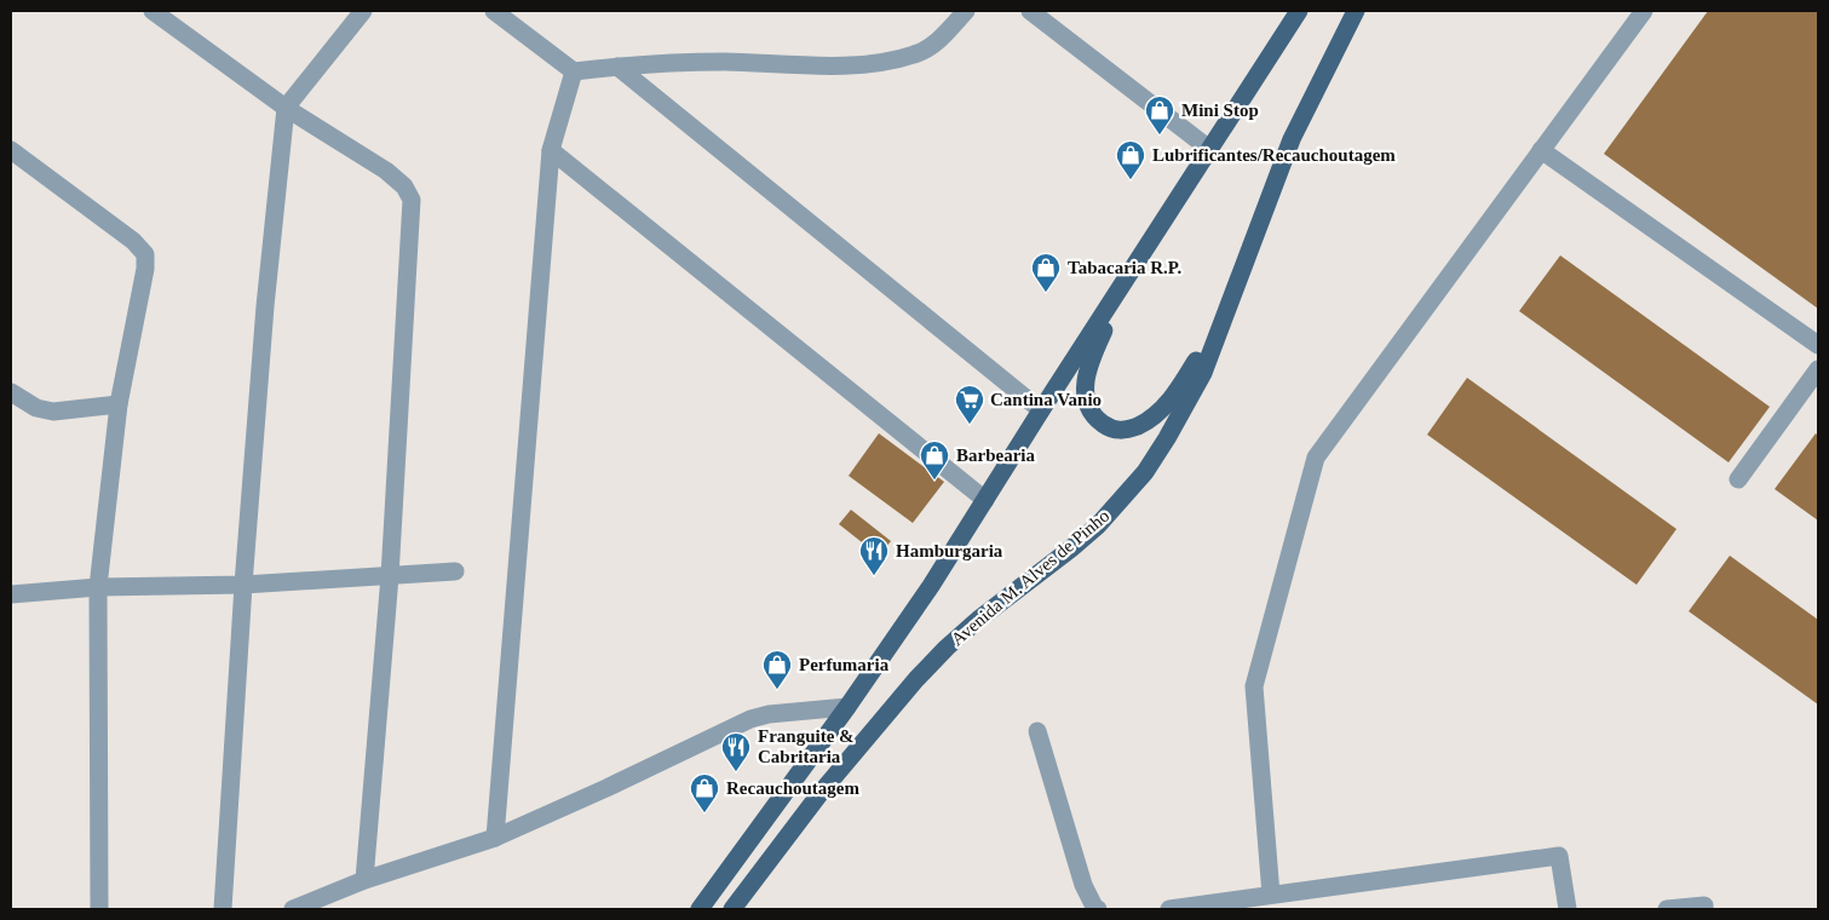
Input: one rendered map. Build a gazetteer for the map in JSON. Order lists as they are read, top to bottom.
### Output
{
  "streets": {
    "main road": ["Avenida M. Alves de Pinho"]
  },
  "places": {
    "shop": [
      "Mini Stop",
      "Lubrificantes/Recauchoutagem",
      "Tabacaria R.P.",
      "Barbearia",
      "Perfumaria",
      "Recauchoutagem"
    ],
    "supermarket": ["Cantina Vanio"],
    "restaurant": ["Hamburgaria", "Franguite & Cabritaria"]
  }
}
